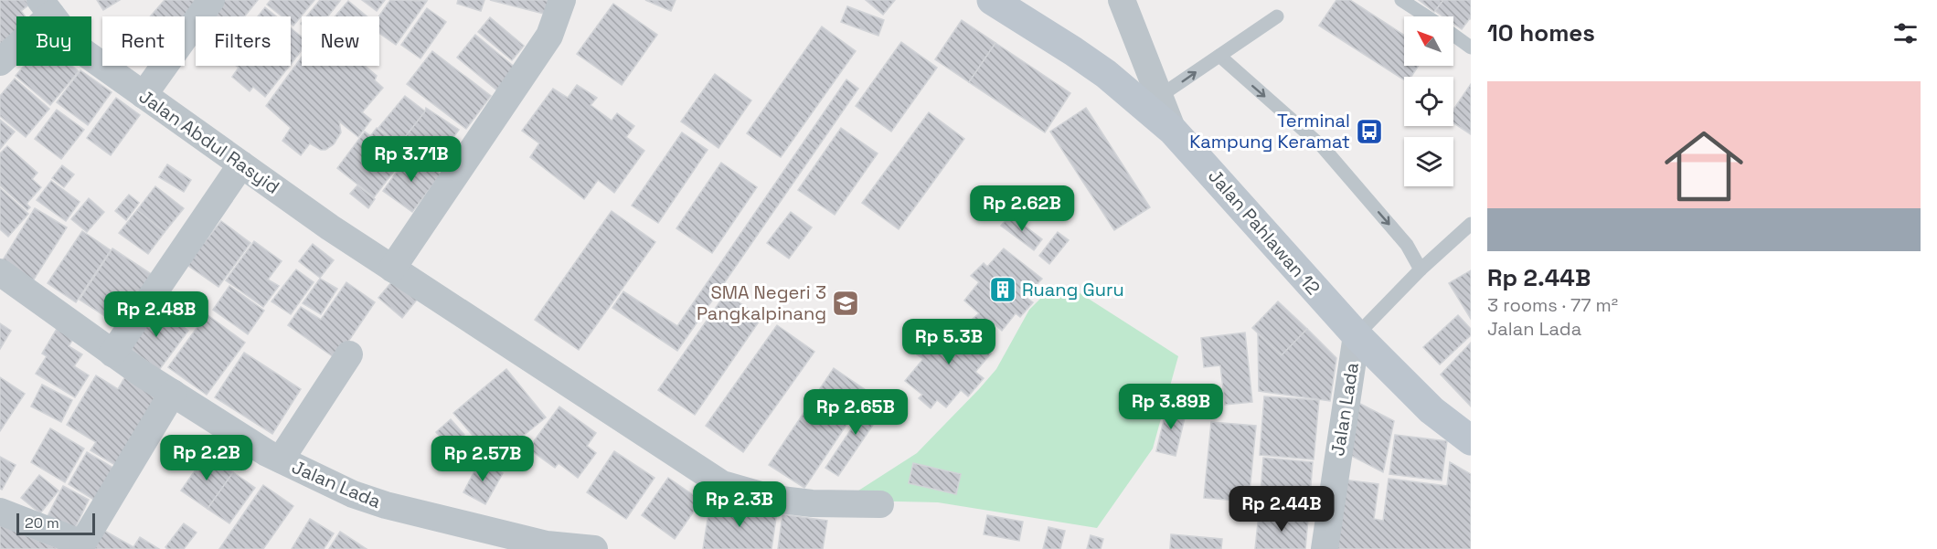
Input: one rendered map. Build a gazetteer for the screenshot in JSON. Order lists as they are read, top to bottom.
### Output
{
  "streets": {
    "main road": ["Jalan Pahlawan 12"],
    "street": ["Jalan Abdul Rasyid", "Jalan Lada"]
  },
  "crossings": [
    ["Jalan Pahlawan 12", "Jalan Lada"]
  ],
  "places": {
    "bus stop": ["Terminal Kampung Keramat"],
    "building": ["Ruang Guru"],
    "school or university": ["SMA Negeri 3 Pangkalpinang"]
  },
  "scale_bar": "20 m",
  "north": "top left",
  "page": {
    "heading": "10 homes",
    "chip": [
      "Buy",
      "Rent",
      "Filters",
      "New"
    ],
    "list": [
      {
        "name": "Rp 2.44B",
        "note": "3 rooms · 77 m² · Jalan Lada"
      }
    ],
    "price": [
      "Rp 3.71B",
      "Rp 2.62B",
      "Rp 2.48B",
      "Rp 5.3B",
      "Rp 3.89B",
      "Rp 2.65B",
      "Rp 2.2B",
      "Rp 2.57B",
      "Rp 2.3B",
      "Rp 2.44B"
    ],
    "scale": "20 m"
  }
}
